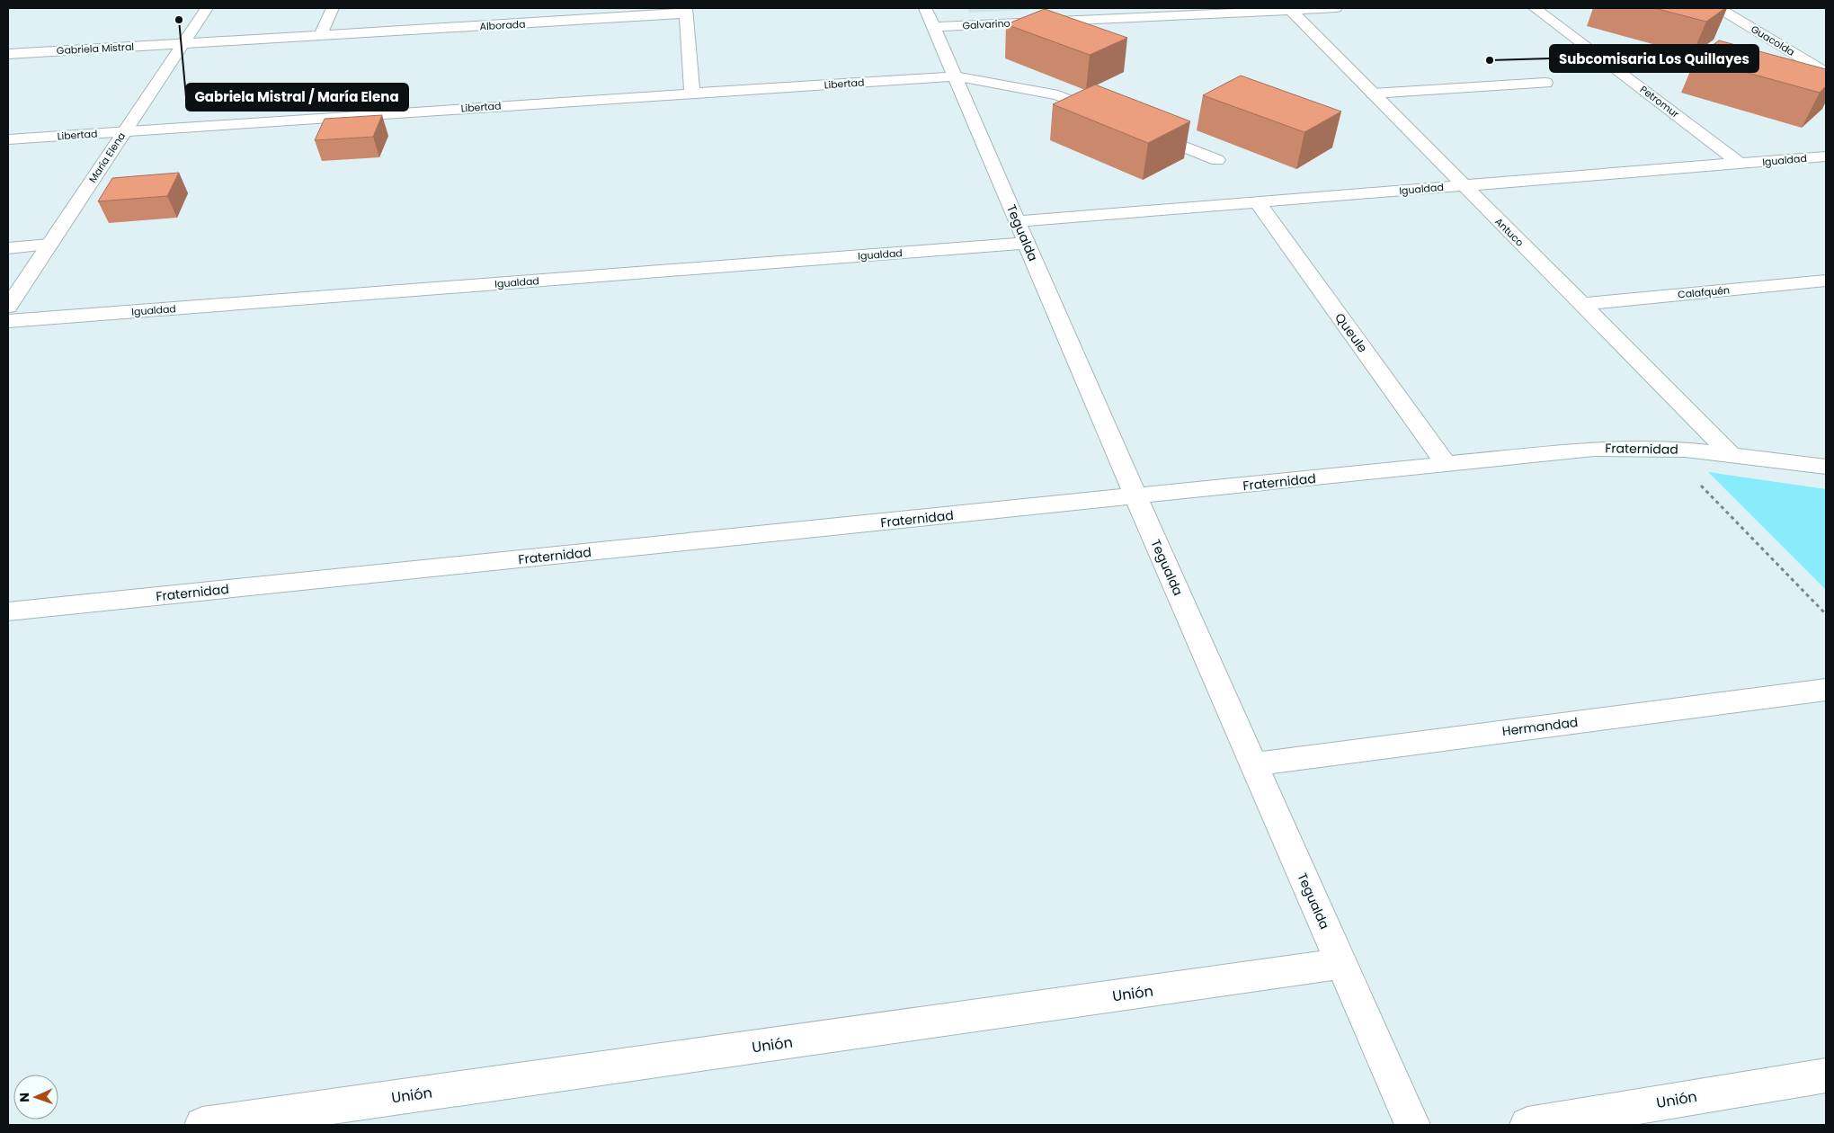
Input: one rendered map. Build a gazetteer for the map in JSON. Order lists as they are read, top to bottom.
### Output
{
  "streets": {
    "street": [
      "Galvarino",
      "Alborada",
      "Guacolda",
      "Gabriela Mistral",
      "Libertad",
      "Petromur",
      "María Elena",
      "Igualdad",
      "Antuco",
      "Tegualda",
      "Calafquén",
      "Queule",
      "Fraternidad",
      "Hermandad",
      "Unión"
    ]
  },
  "crossings": [
    ["Galvarino", "Antuco"],
    ["Galvarino", "Tegualda"],
    ["Alborada", "Gabriela Mistral"],
    ["Alborada", "María Elena"],
    ["Gabriela Mistral", "María Elena"],
    ["Libertad", "María Elena"],
    ["Libertad", "Tegualda"],
    ["Petromur", "Igualdad"],
    ["Igualdad", "Antuco"],
    ["Igualdad", "Tegualda"],
    ["Igualdad", "Queule"],
    ["Antuco", "Calafquén"],
    ["Antuco", "Fraternidad"],
    ["Tegualda", "Fraternidad"],
    ["Tegualda", "Hermandad"],
    ["Tegualda", "Unión"],
    ["Queule", "Fraternidad"]
  ],
  "places": ["Gabriela Mistral / María Elena", "Subcomisaria Los Quillayes"],
  "north": "left"
}
